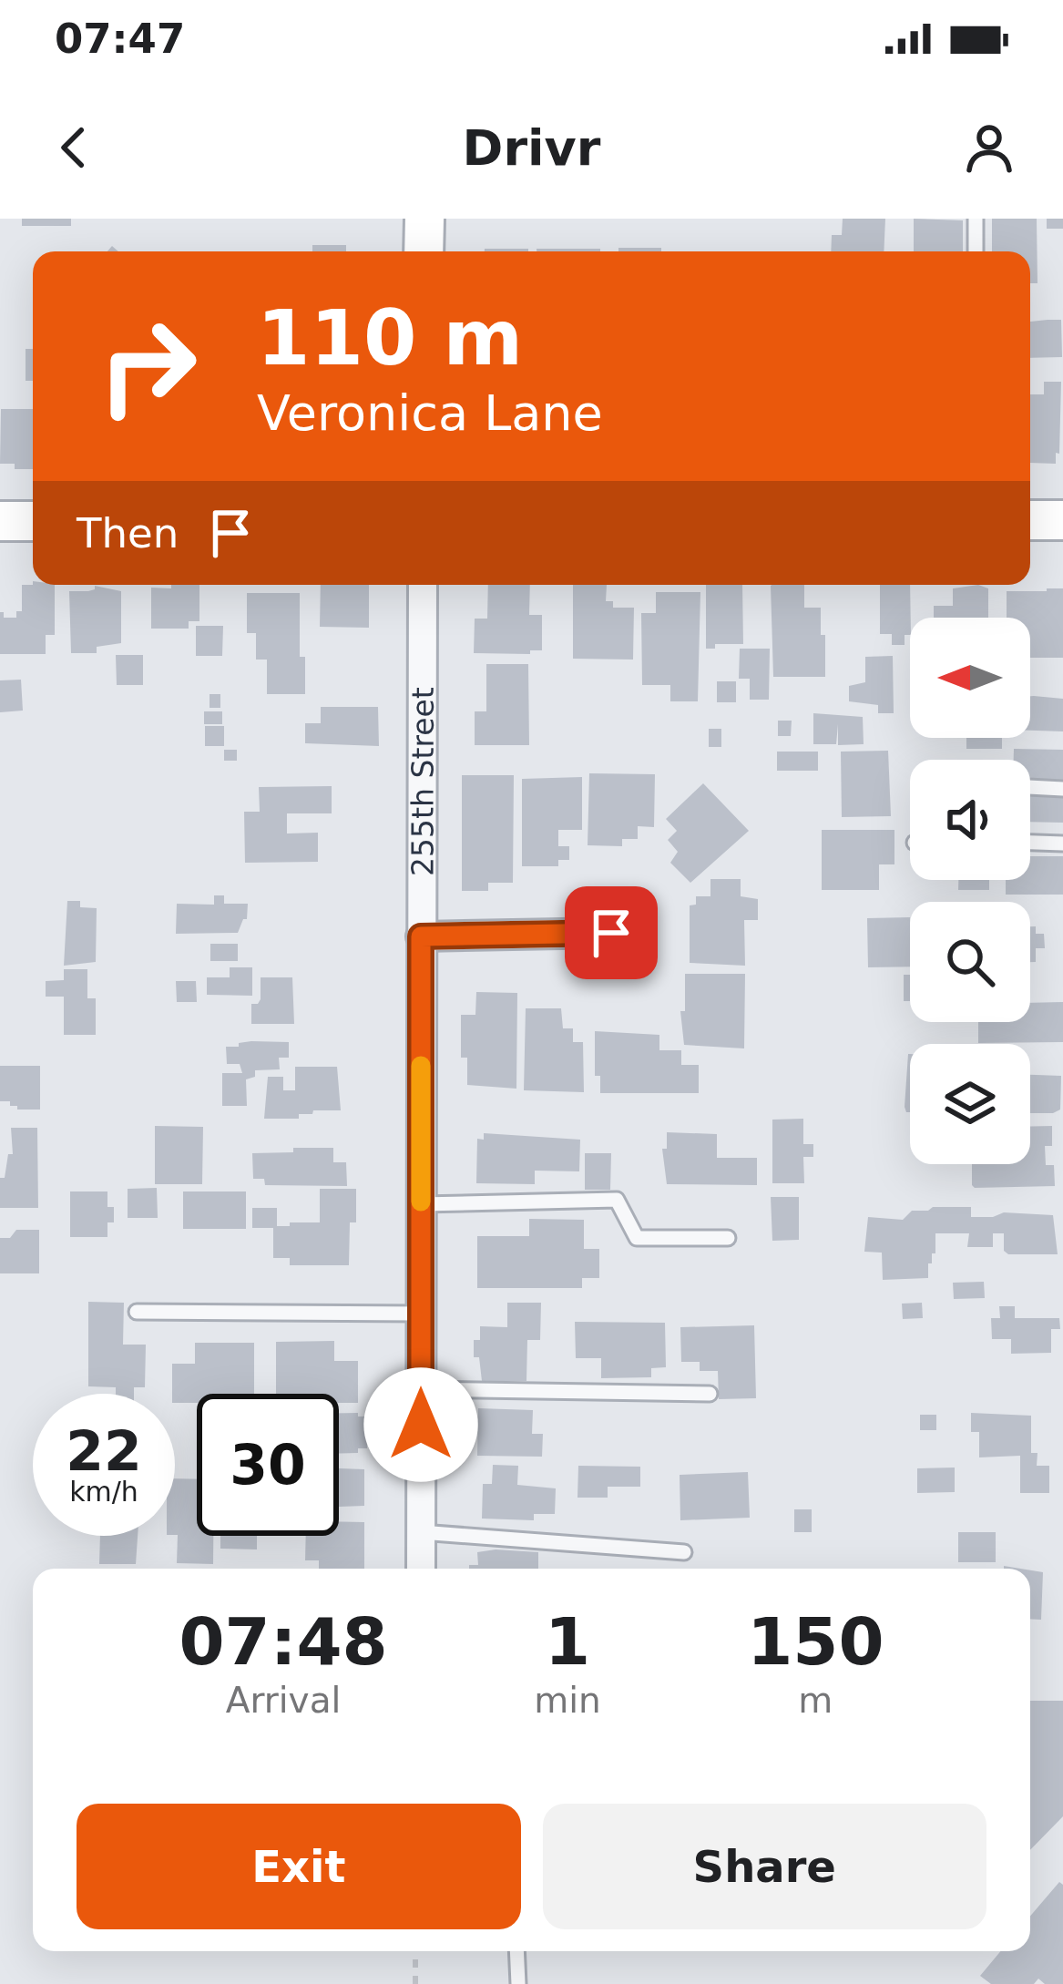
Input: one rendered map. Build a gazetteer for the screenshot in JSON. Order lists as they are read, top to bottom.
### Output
{
  "streets": {
    "street": ["255th Street"]
  },
  "north": "left",
  "page": {
    "status": "07:47",
    "header": "Drivr",
    "turn": ["110 m", "Veronica Lane"],
    "then": "Then",
    "speed": "22 km/h",
    "limit": "30",
    "eta": [
      "07:48",
      "Arrival",
      "1",
      "min",
      "150",
      "m"
    ],
    "buttons": ["Exit", "Share"]
  }
}
